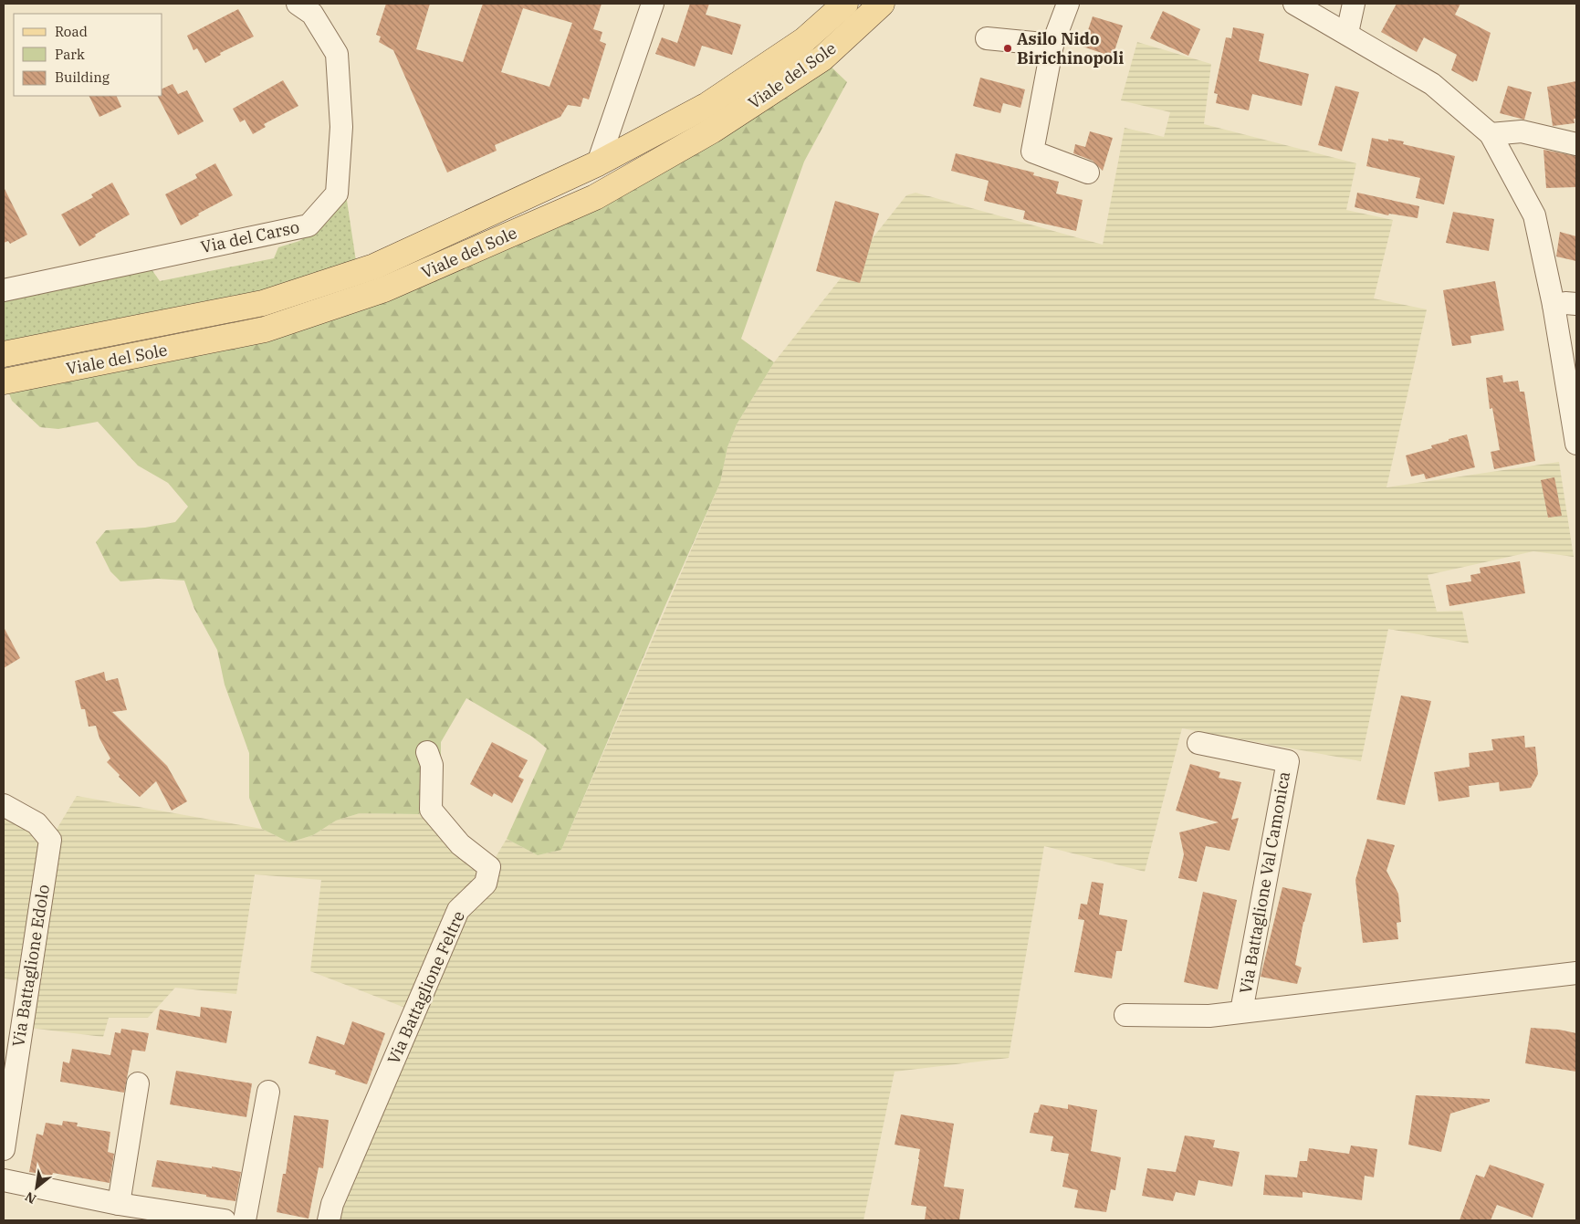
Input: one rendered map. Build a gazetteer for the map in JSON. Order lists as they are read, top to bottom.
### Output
{
  "streets": {
    "main road": ["Viale del Sole"],
    "street": [
      "Via del Carso",
      "Via Battaglione Val Camonica",
      "Via Battaglione Edolo",
      "Via Battaglione Feltre"
    ]
  },
  "places": ["Asilo Nido Birichinopoli"],
  "legend": ["Road", "Park", "Building"],
  "north": "bottom left"
}
